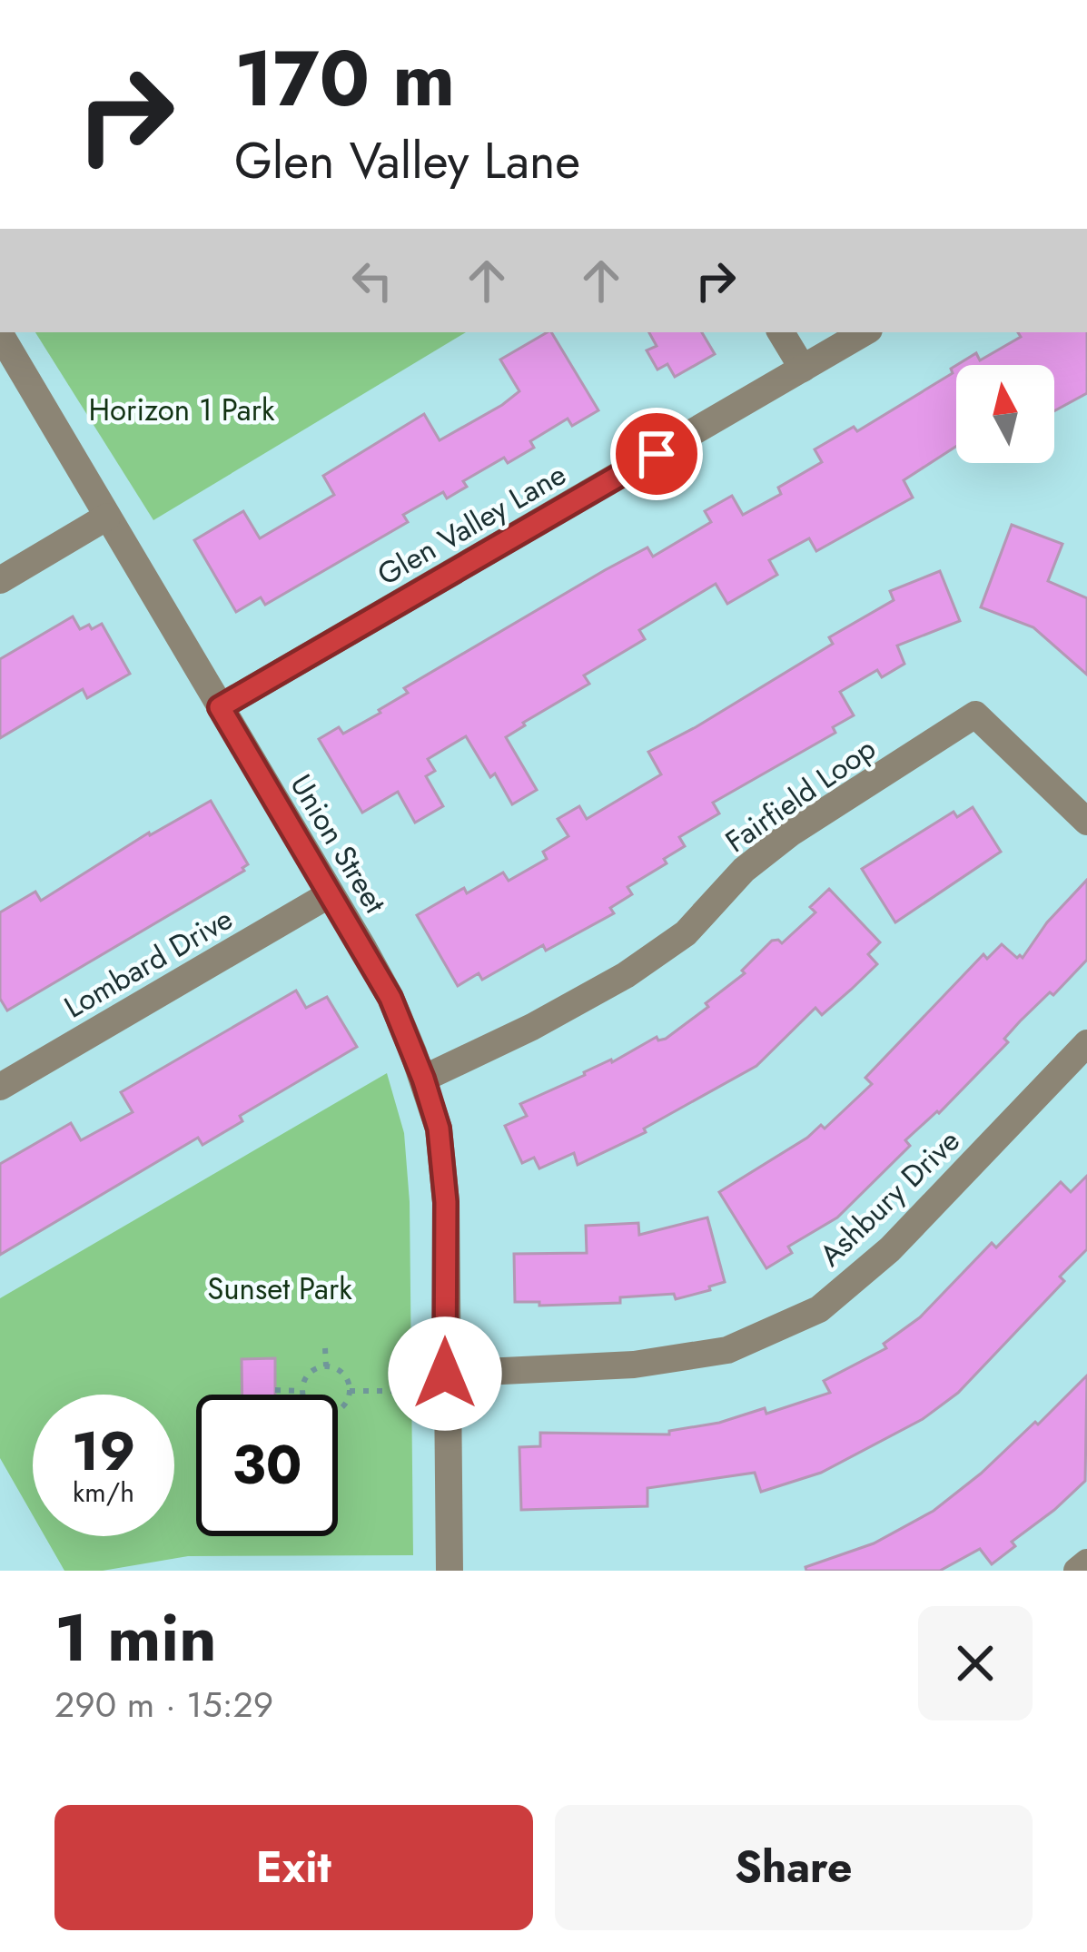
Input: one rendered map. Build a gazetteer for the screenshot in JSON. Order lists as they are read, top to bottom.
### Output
{
  "streets": {
    "street": [
      "Glen Valley Lane",
      "Fairfield Loop",
      "Union Street",
      "Lombard Drive",
      "Ashbury Drive"
    ]
  },
  "crossings": [
    ["Glen Valley Lane", "Union Street"],
    ["Fairfield Loop", "Union Street"],
    ["Union Street", "Lombard Drive"],
    ["Union Street", "Ashbury Drive"]
  ],
  "parks": ["Horizon 1 Park", "Sunset Park"],
  "north": "top",
  "page": {
    "turn": ["170 m", "Glen Valley Lane"],
    "speed": "19 km/h",
    "limit": "30",
    "heading": ["1 min", "290 m · 15:29"],
    "buttons": ["Exit", "Share"]
  }
}
